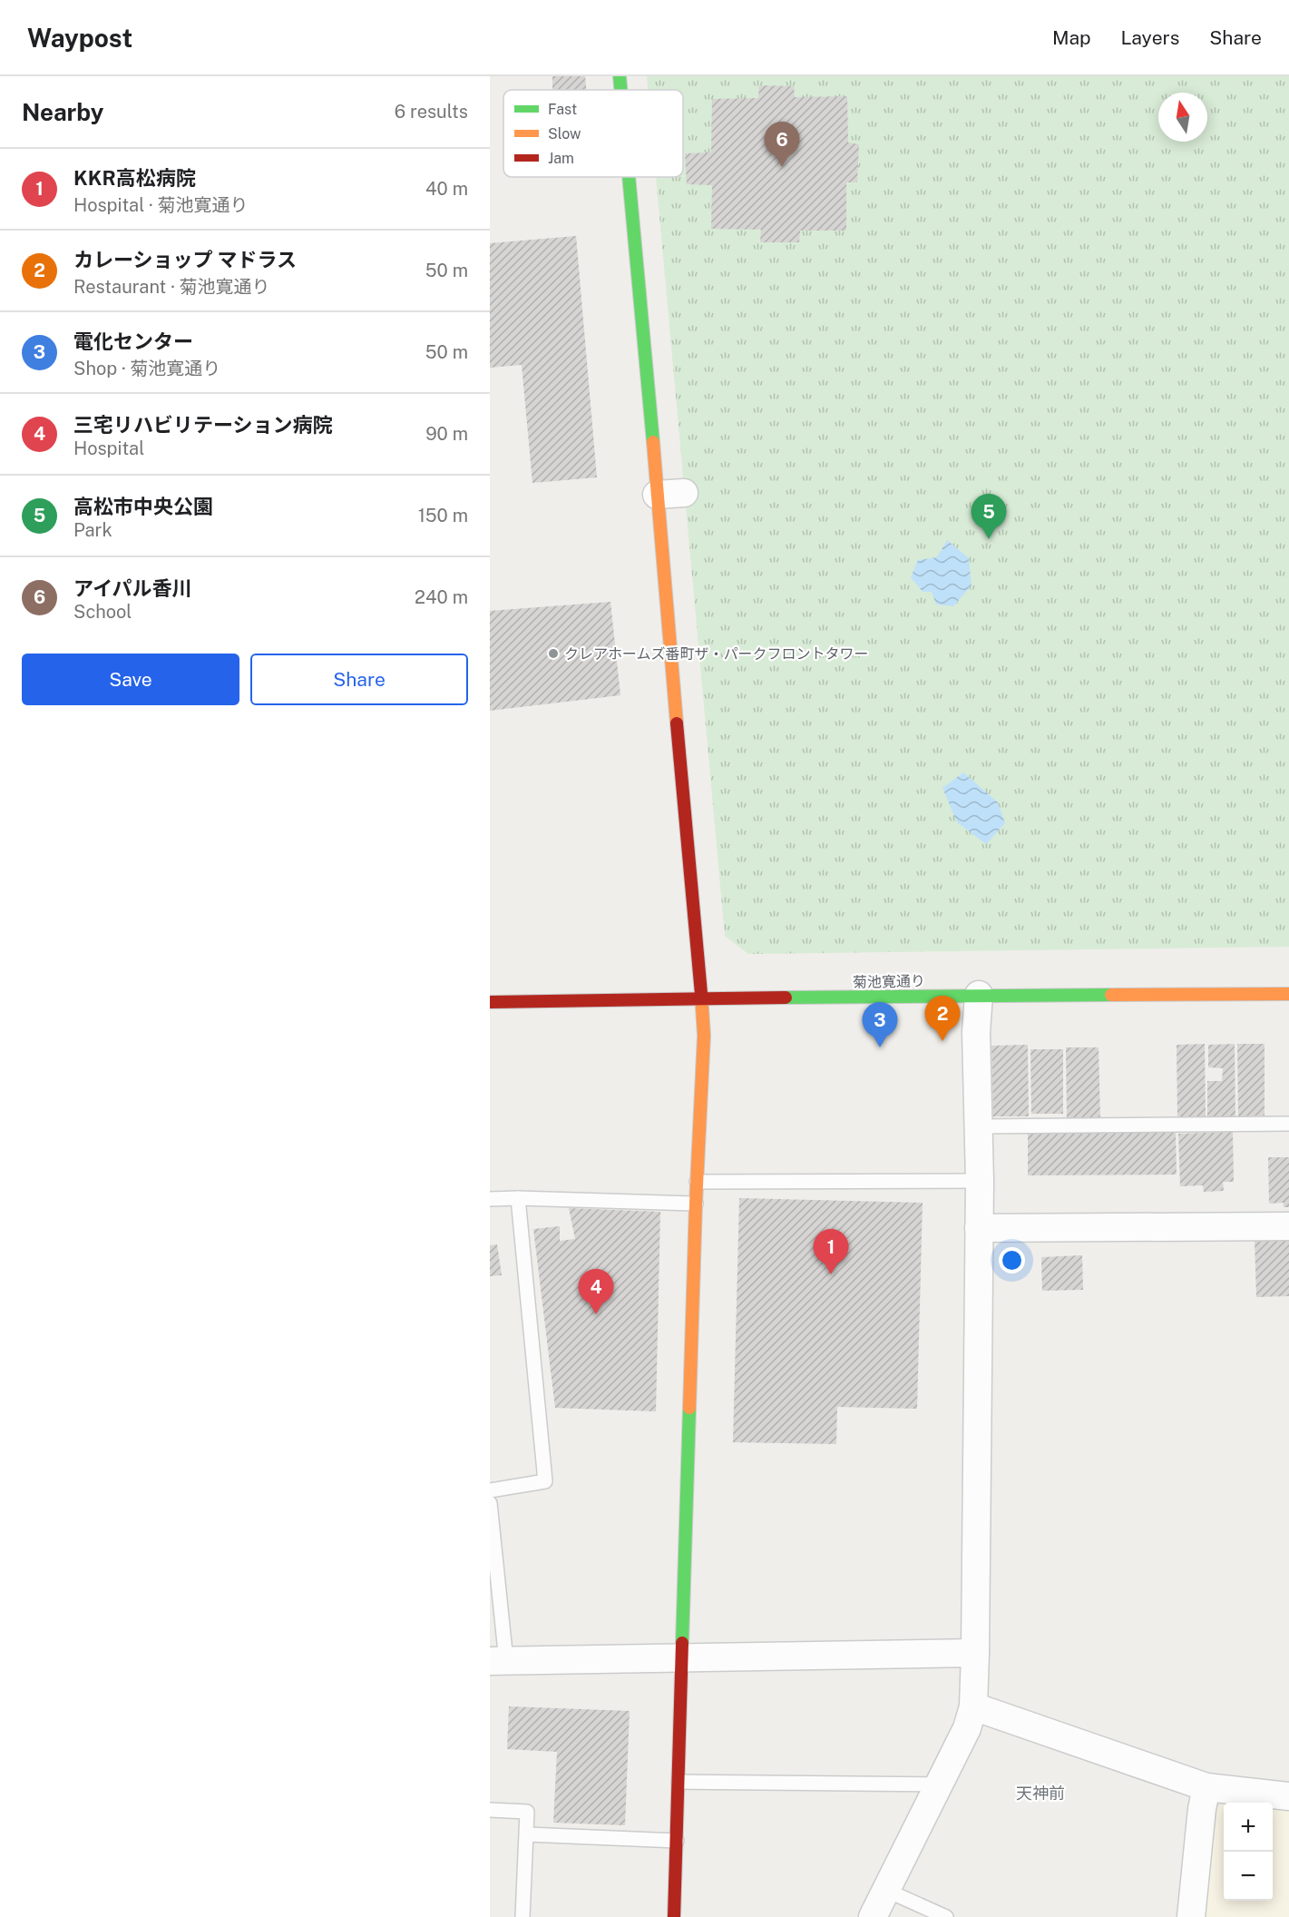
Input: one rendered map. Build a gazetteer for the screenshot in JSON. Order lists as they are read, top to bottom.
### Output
{
  "streets": {
    "street": ["菊池寛通り"]
  },
  "districts": ["天神前"],
  "places": ["クレアホームズ番町ザ・パークフロントタワー"],
  "legend": ["Fast", "Slow", "Jam"],
  "north": "top",
  "page": {
    "header": "Waypost",
    "nav": ["Map", "Layers", "Share"],
    "heading": ["Nearby", "6 results"],
    "pins": [
      "6",
      "5",
      "2",
      "3",
      "1",
      "4"
    ],
    "list": [
      {
        "mark": "1",
        "name": "KKR高松病院",
        "note": "Hospital · 菊池寛通り",
        "value": "40 m"
      },
      {
        "mark": "2",
        "name": "カレーショップ マドラス",
        "note": "Restaurant · 菊池寛通り",
        "value": "50 m"
      },
      {
        "mark": "3",
        "name": "電化センター",
        "note": "Shop · 菊池寛通り",
        "value": "50 m"
      },
      {
        "mark": "4",
        "name": "三宅リハビリテーション病院",
        "note": "Hospital",
        "value": "90 m"
      },
      {
        "mark": "5",
        "name": "高松市中央公園",
        "note": "Park",
        "value": "150 m"
      },
      {
        "mark": "6",
        "name": "アイパル香川",
        "note": "School",
        "value": "240 m"
      }
    ],
    "buttons": ["Save", "Share"],
    "map_buttons": ["+", "−"]
  }
}
